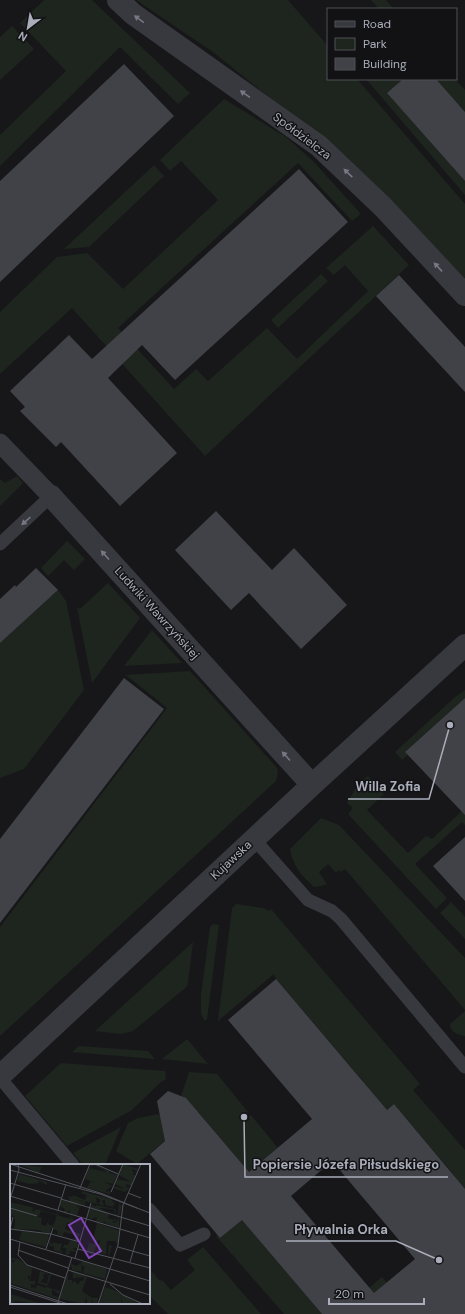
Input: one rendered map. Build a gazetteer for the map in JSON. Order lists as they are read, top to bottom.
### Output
{
  "streets": {
    "street": ["Spółdzielcza", "Ludwiki Wawrzyńskiej", "Kujawska"]
  },
  "crossings": [
    ["Ludwiki Wawrzyńskiej", "Kujawska"]
  ],
  "one_way": ["Spółdzielcza", "Ludwiki Wawrzyńskiej"],
  "places": ["Willa Zofia", "Popiersie Józefa Piłsudskiego", "Pływalnia Orka"],
  "legend": ["Road", "Park", "Building"],
  "scale_bar": "20 m",
  "north": "bottom left"
}
